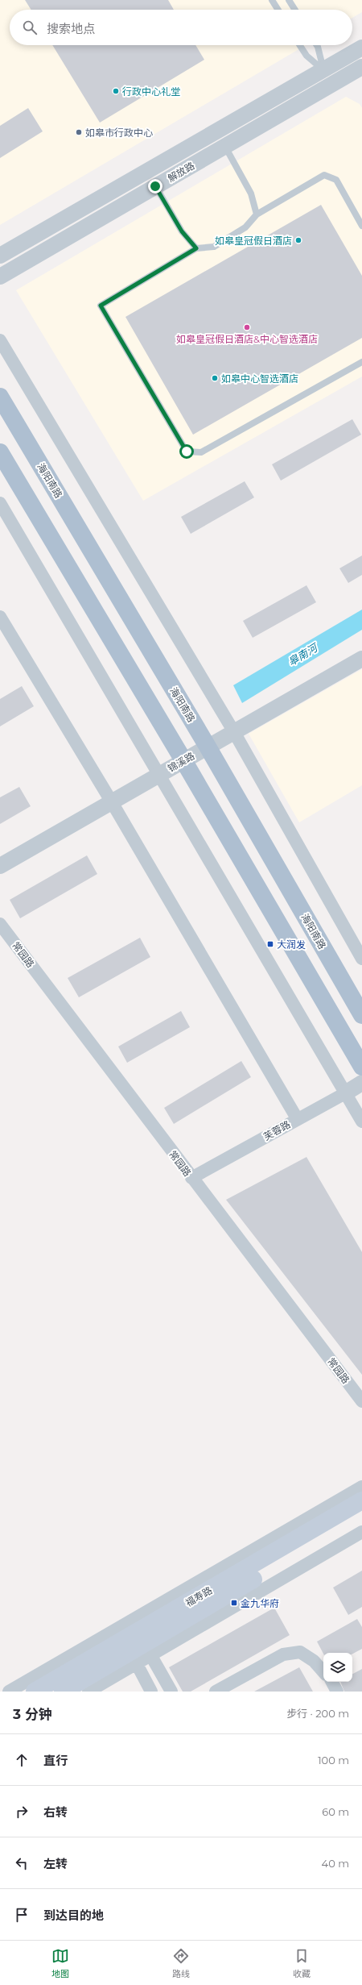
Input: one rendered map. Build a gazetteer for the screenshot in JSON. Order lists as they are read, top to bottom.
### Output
{
  "streets": {
    "main road": ["海阳南路", "福寿路"],
    "street": [
      "解放路",
      "锦溪路",
      "常园路",
      "芙蓉路"
    ]
  },
  "crossings": [
    ["海阳南路", "锦溪路"],
    ["常园路", "芙蓉路"]
  ],
  "water": ["皋南河"],
  "places": {
    "other": [
      "行政中心礼堂",
      "如皋市行政中心",
      "如皋皇冠假日酒店",
      "如皋皇冠假日酒店&中心智选酒店",
      "如皋中心智选酒店"
    ],
    "transit": ["大润发", "金九华府"]
  },
  "page": {
    "search": "搜索地点",
    "heading": ["3 分钟", "步行 · 200 m"],
    "list": [
      ["直行", "100 m"],
      ["右转", "60 m"],
      ["左转", "40 m"],
      "到达目的地"
    ],
    "nav": ["地图", "路线", "收藏"]
  }
}
